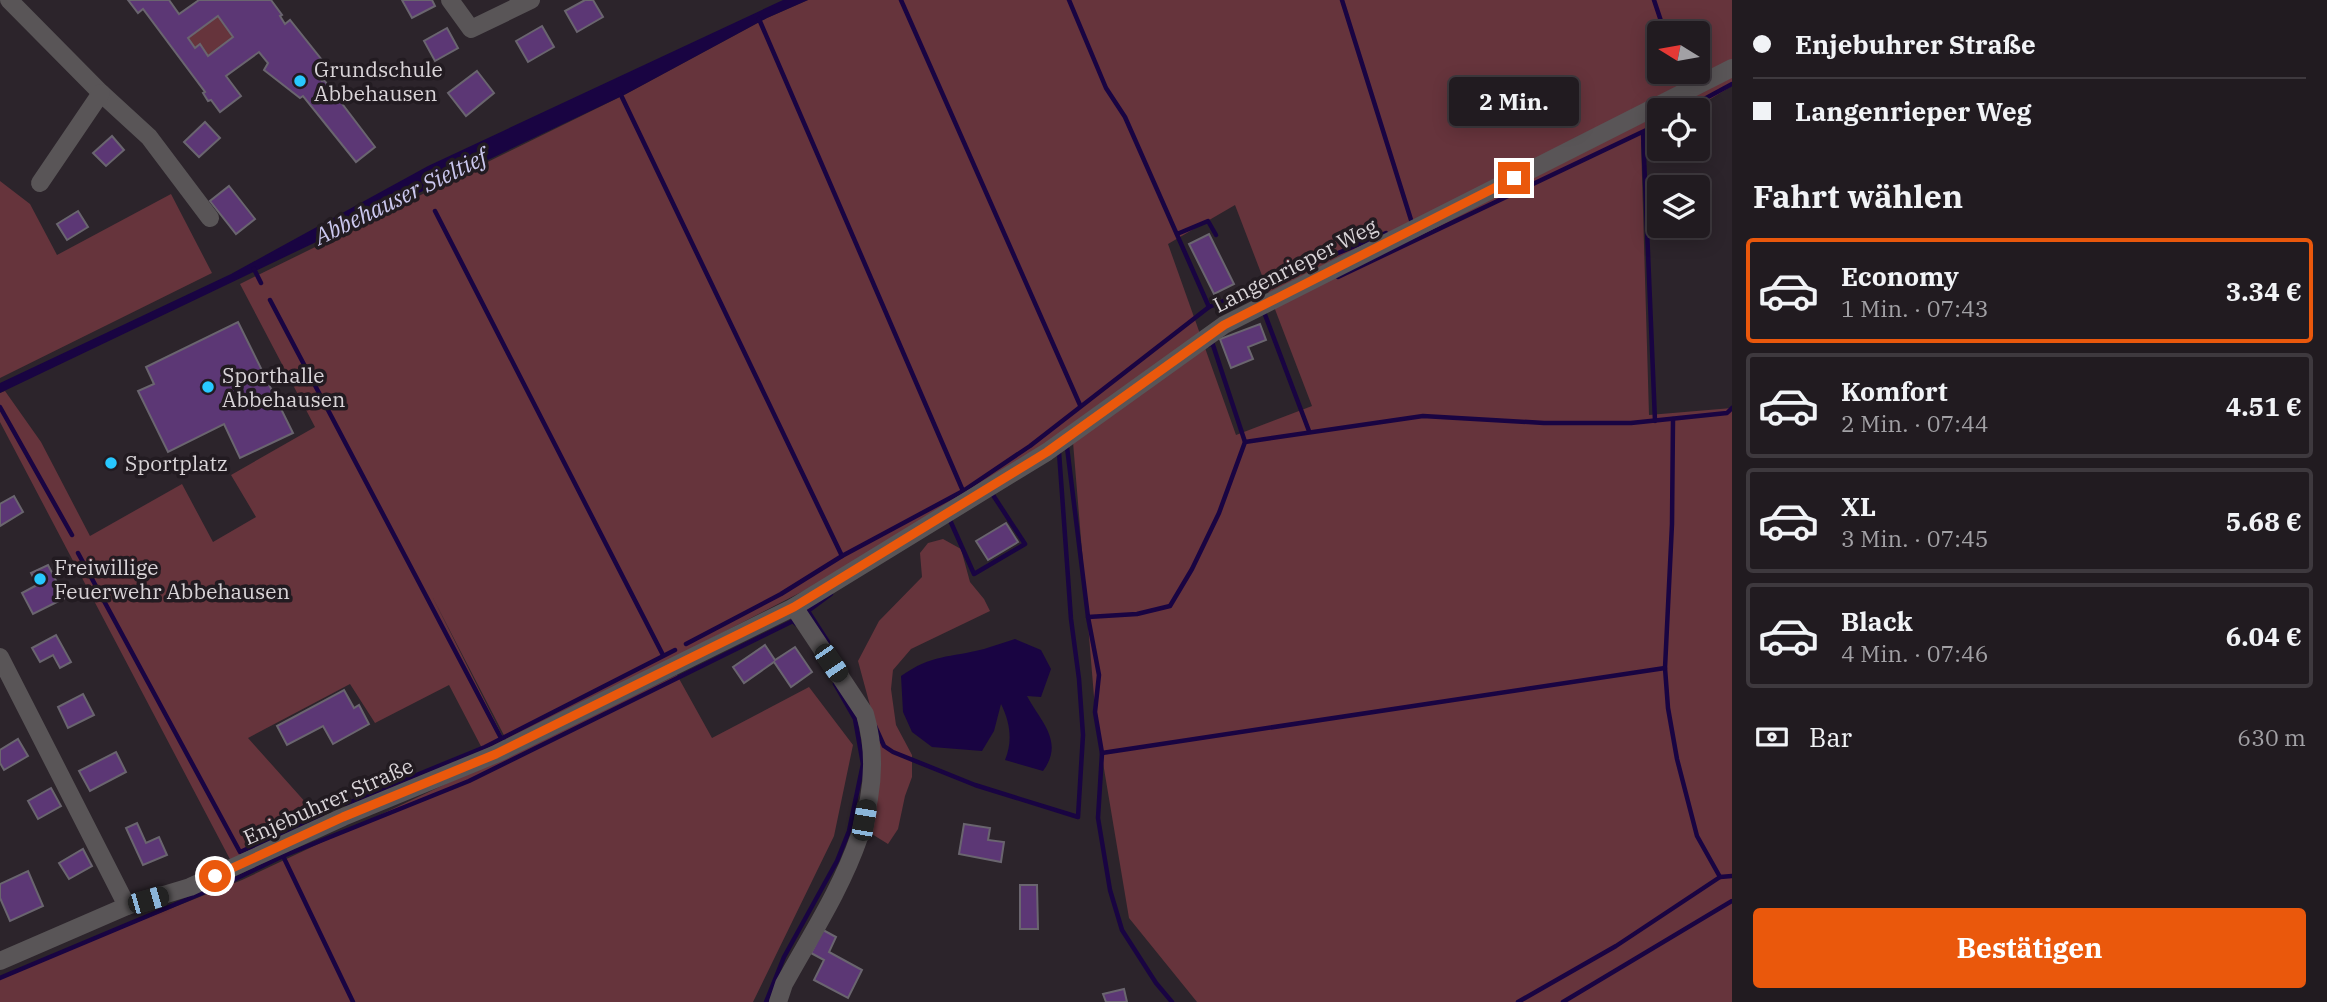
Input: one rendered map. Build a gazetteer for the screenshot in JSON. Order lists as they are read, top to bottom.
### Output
{
  "streets": {
    "street": ["Langenrieper Weg", "Enjebuhrer Straße"]
  },
  "crossings": [
    ["Langenrieper Weg", "Enjebuhrer Straße"]
  ],
  "water": ["Abbehauser Sieltief"],
  "places": [
    "Grundschule Abbehausen",
    "Sporthalle Abbehausen",
    "Sportplatz",
    "Freiwillige Feuerwehr Abbehausen"
  ],
  "north": "left",
  "page": {
    "banner": ["Enjebuhrer Straße", "Langenrieper Weg"],
    "bubble": "2 Min.",
    "heading": "Fahrt wählen",
    "list": [
      {
        "name": "Economy",
        "note": "1 Min. · 07:43",
        "value": "3.34 €"
      },
      {
        "name": "Komfort",
        "note": "2 Min. · 07:44",
        "value": "4.51 €"
      },
      {
        "name": "XL",
        "note": "3 Min. · 07:45",
        "value": "5.68 €"
      },
      {
        "name": "Black",
        "note": "4 Min. · 07:46",
        "value": "6.04 €"
      }
    ],
    "pay": ["Bar", "630 m"],
    "buttons": "Bestätigen"
  }
}
